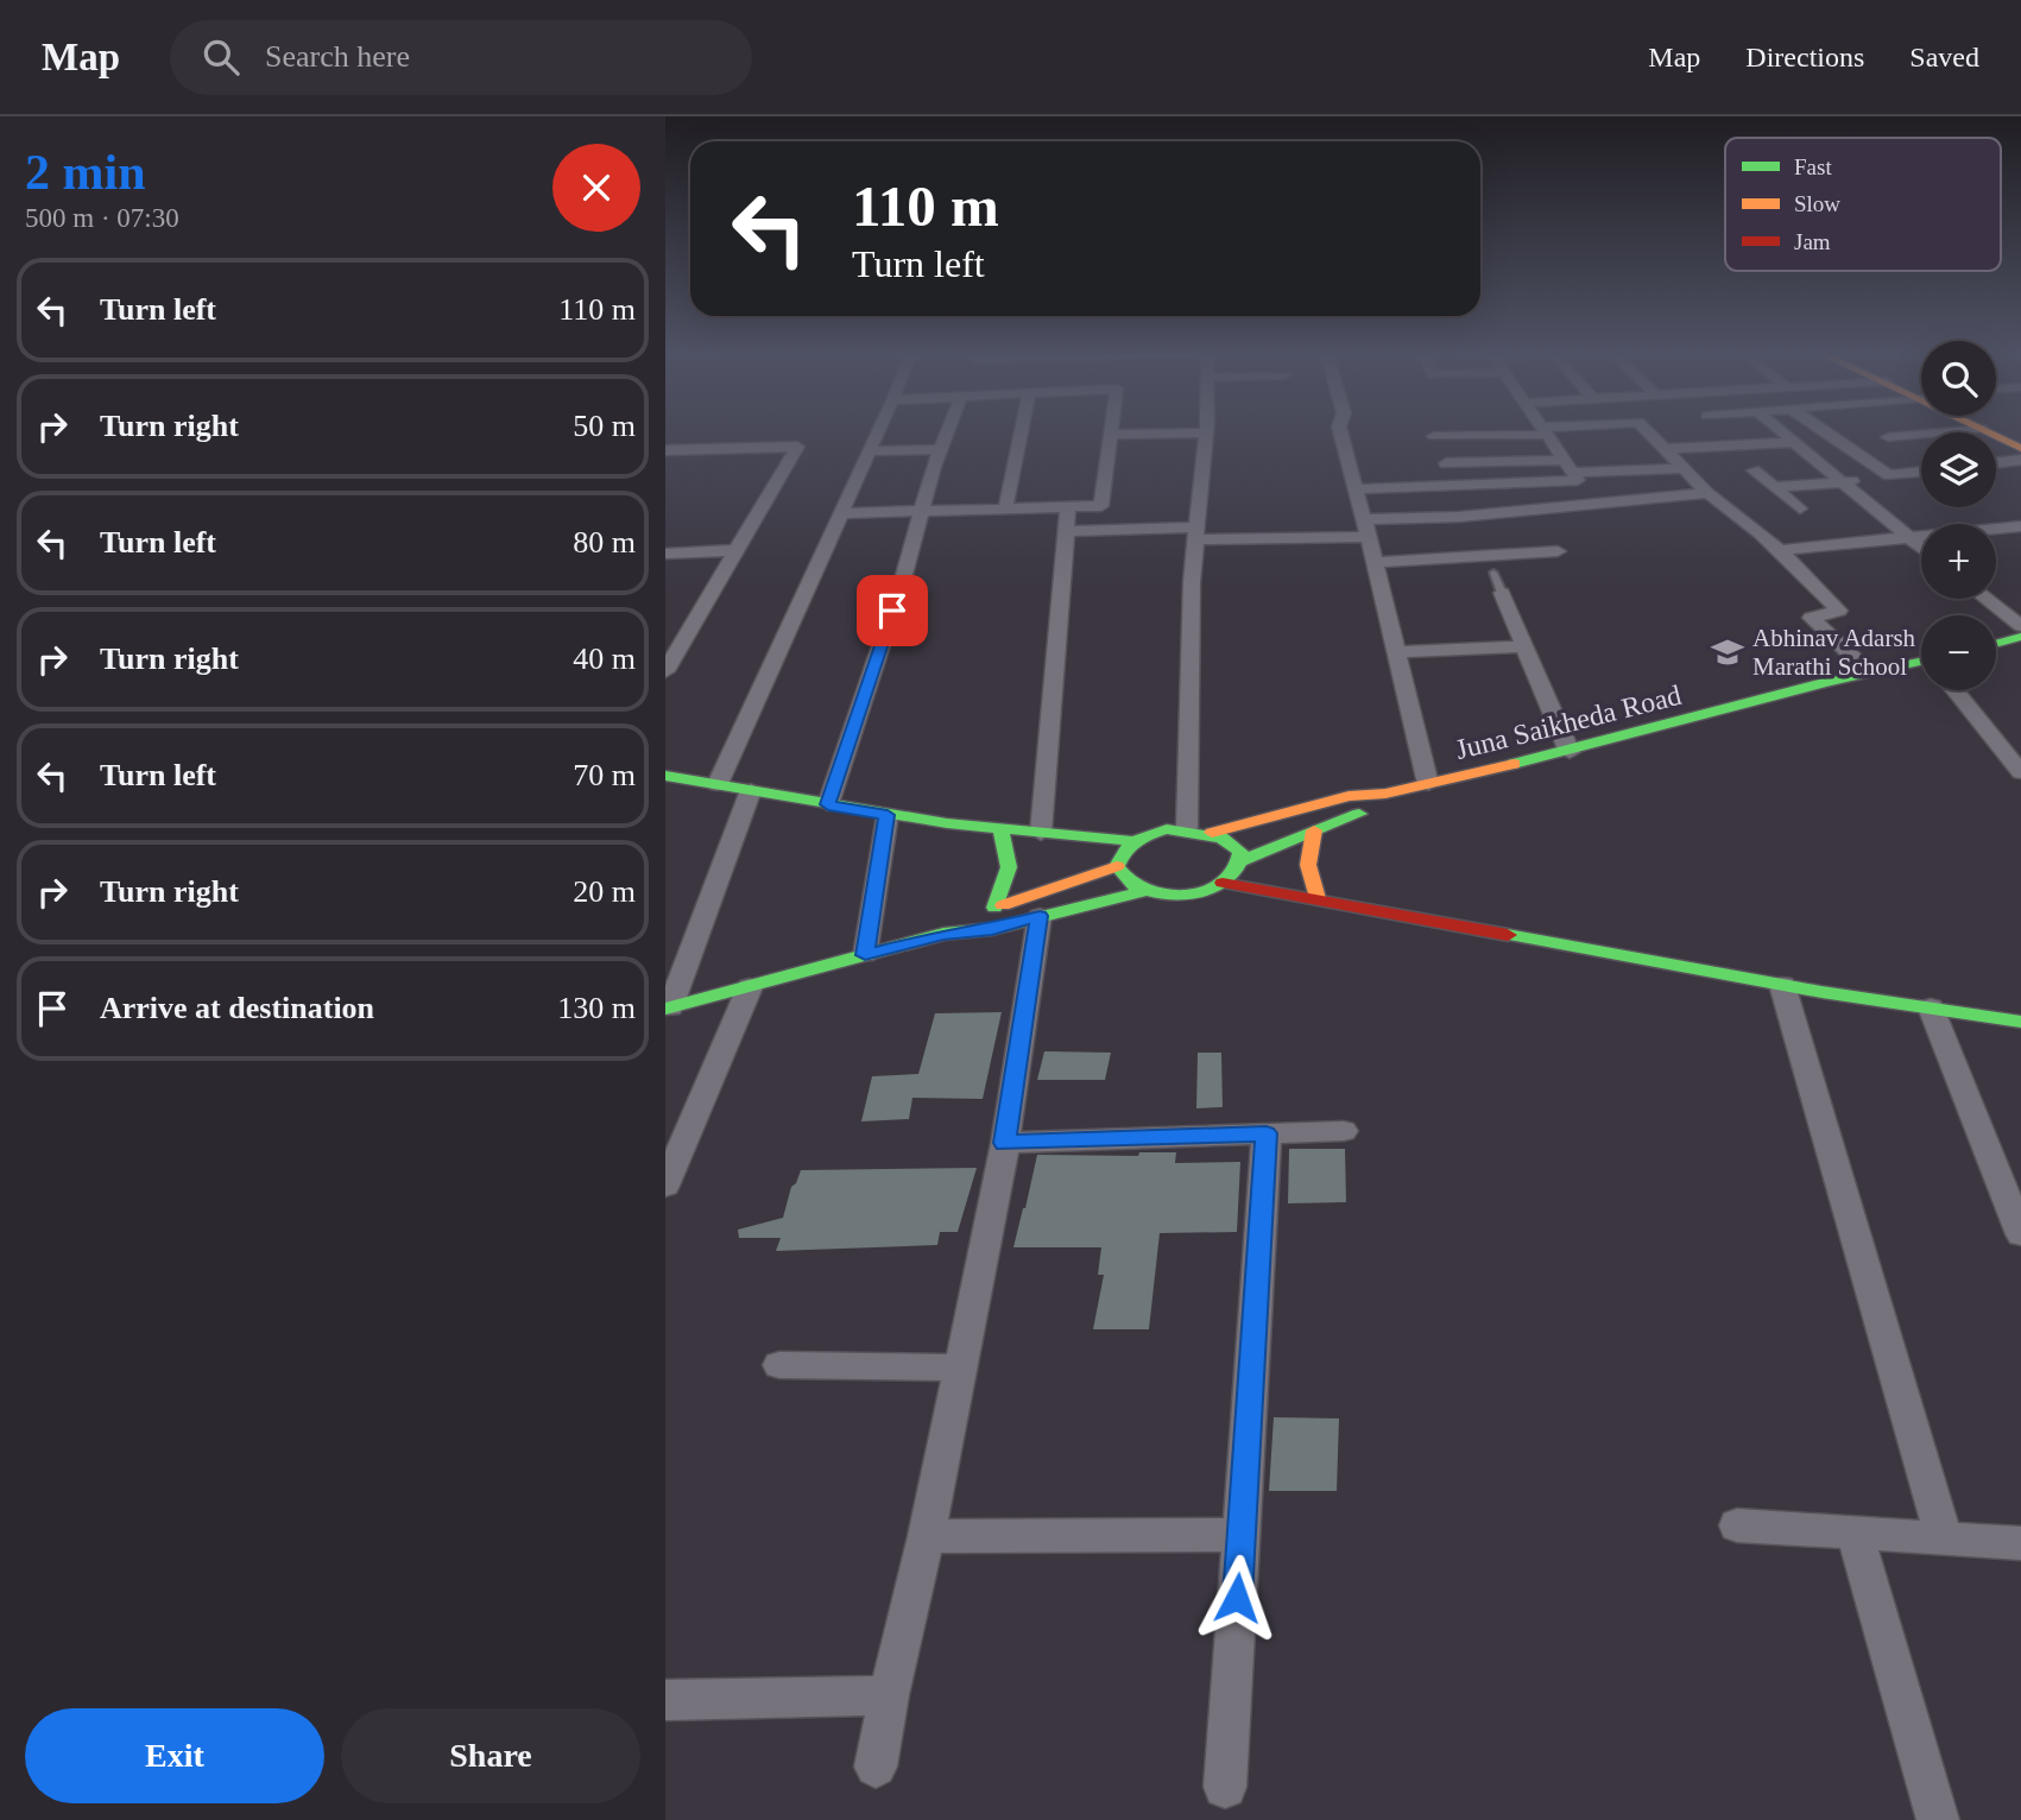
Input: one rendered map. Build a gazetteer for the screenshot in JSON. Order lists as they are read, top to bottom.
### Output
{
  "streets": {
    "main road": ["Juna Saikheda Road"]
  },
  "places": {
    "school or university": ["Abhinav Adarsh Marathi School"]
  },
  "legend": ["Fast", "Slow", "Jam"],
  "page": {
    "header": "Map",
    "search": "Search here",
    "nav": ["Map", "Directions", "Saved"],
    "heading": ["2 min", "500 m · 07:30"],
    "turn": ["110 m", "Turn left"],
    "list": [
      {
        "name": "Turn left",
        "value": "110 m"
      },
      {
        "name": "Turn right",
        "value": "50 m"
      },
      {
        "name": "Turn left",
        "value": "80 m"
      },
      {
        "name": "Turn right",
        "value": "40 m"
      },
      {
        "name": "Turn left",
        "value": "70 m"
      },
      {
        "name": "Turn right",
        "value": "20 m"
      },
      {
        "name": "Arrive at destination",
        "value": "130 m"
      }
    ],
    "map_buttons": ["+", "−"],
    "buttons": ["Exit", "Share"]
  }
}
